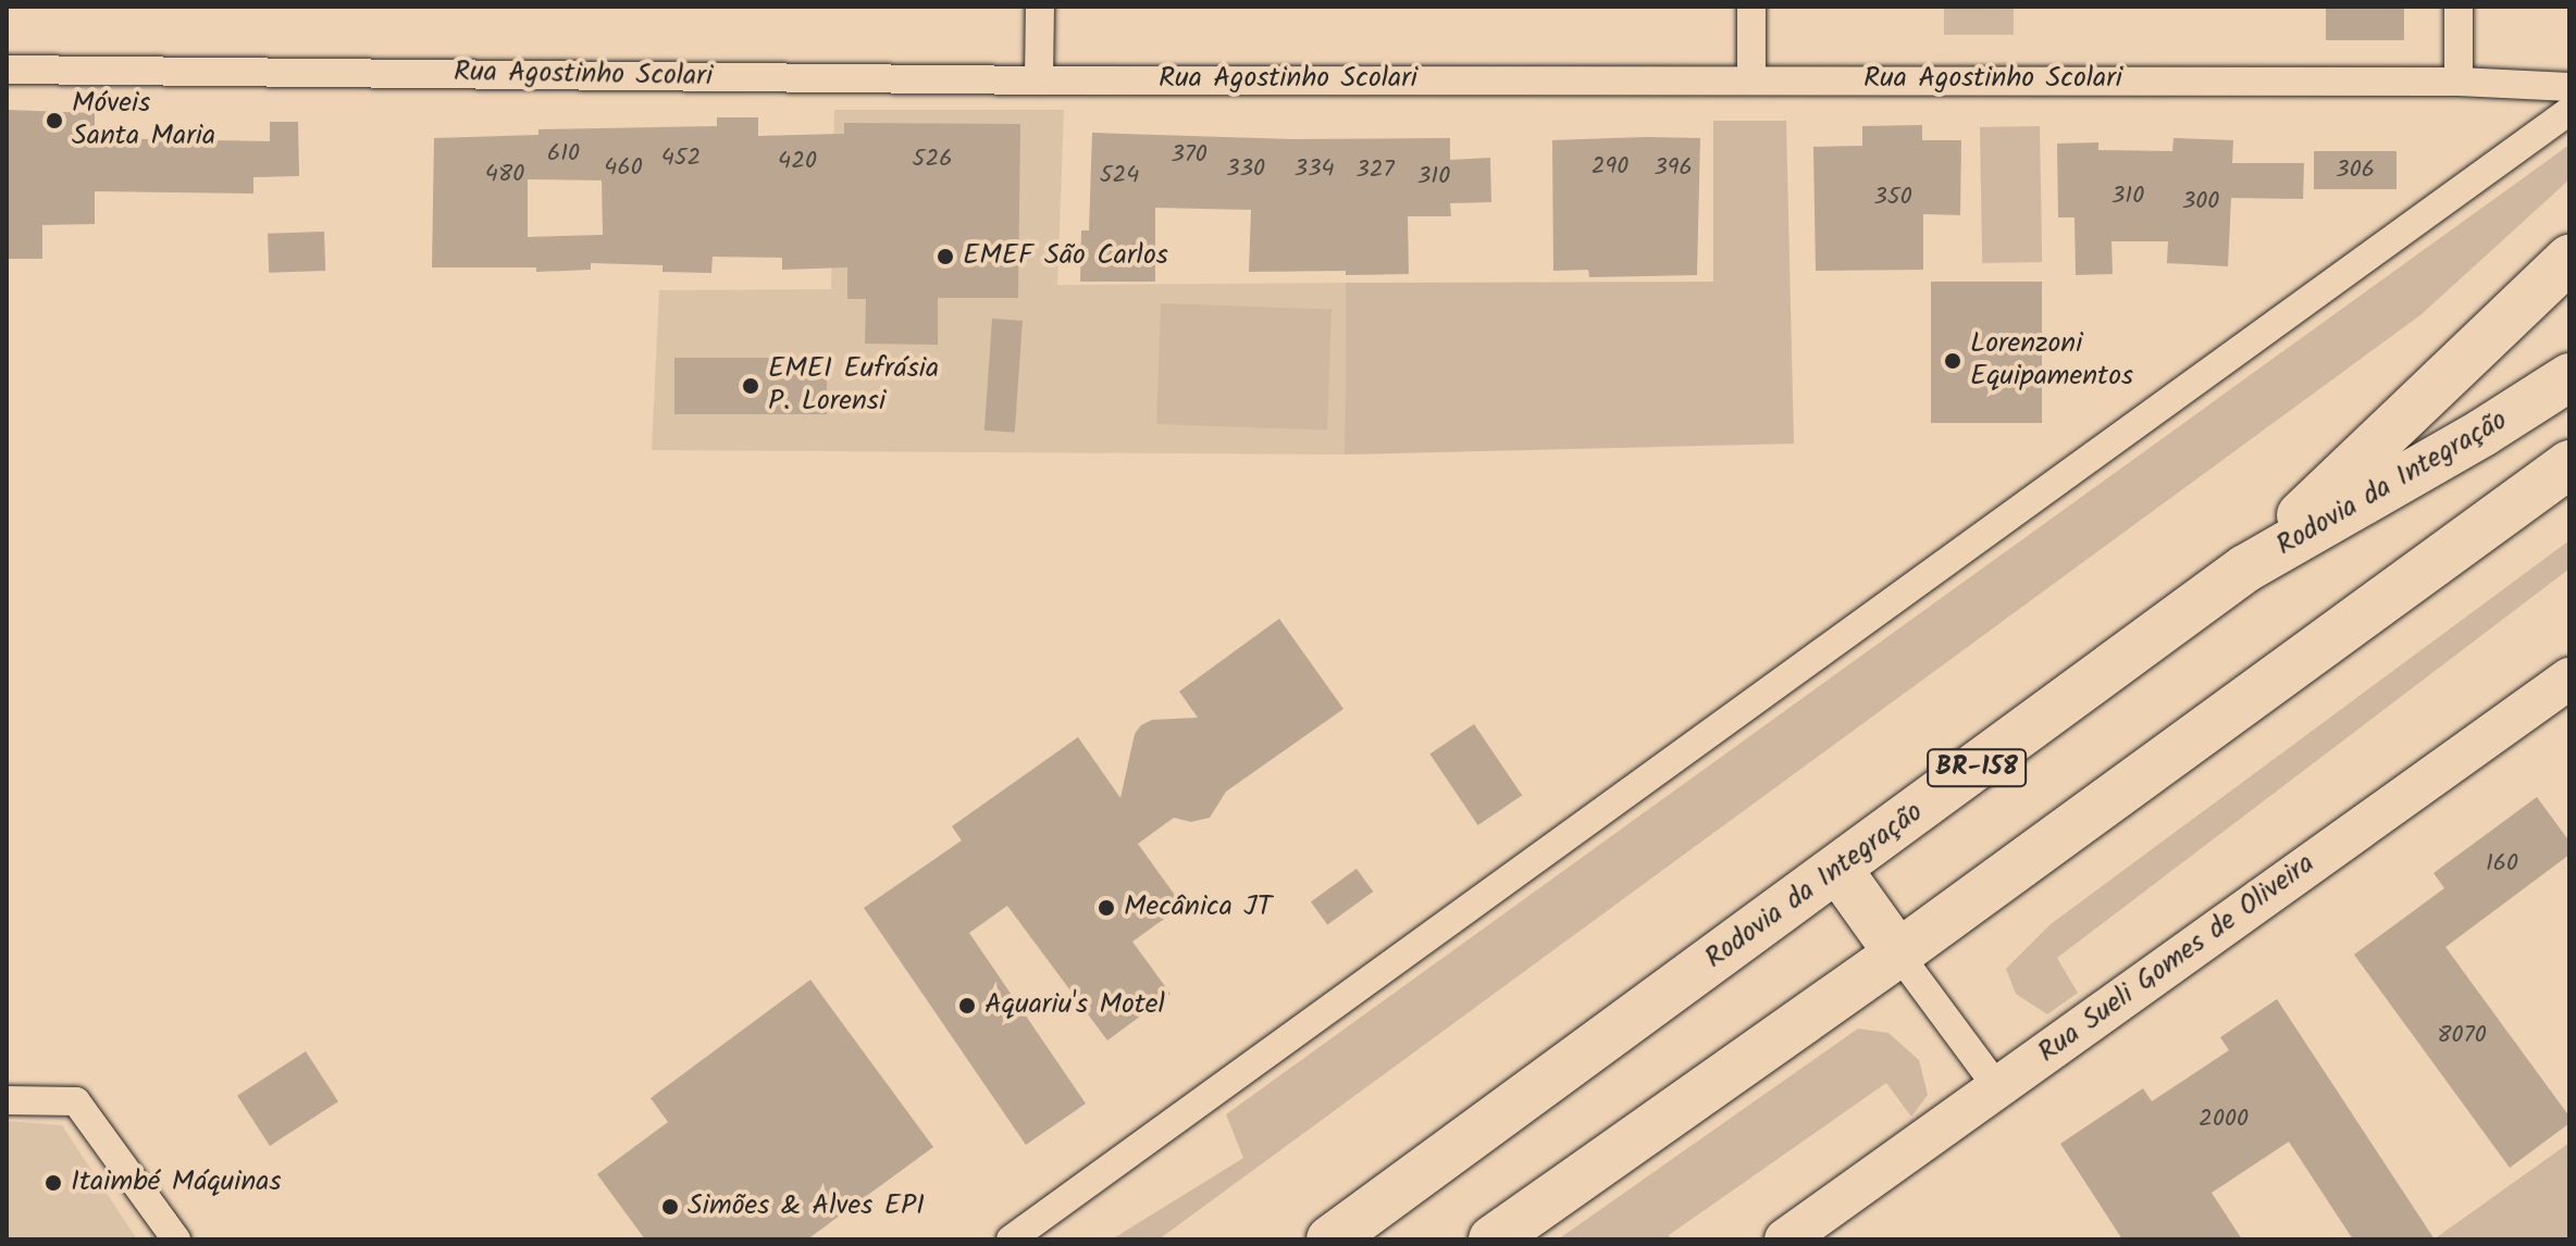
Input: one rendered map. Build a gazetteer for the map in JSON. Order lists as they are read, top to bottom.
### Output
{
  "streets": {
    "highway": ["Rodovia da Integração", "BR-158"],
    "street": ["Rua Agostinho Scolari", "Rua Sueli Gomes de Oliveira"]
  },
  "places": [
    "Móveis Santa Maria",
    "EMEF São Carlos",
    "Lorenzoni Equipamentos",
    "EMEI Eufrásia P. Lorensi",
    "Mecânica JT",
    "Aquariu's Motel",
    "Itaimbé Máquinas",
    "Simões & Alves EPI"
  ],
  "house_numbers": [
    "610",
    "370",
    "452",
    "526",
    "420",
    "290",
    "460",
    "396",
    "330",
    "334",
    "327",
    "306",
    "480",
    "524",
    "310",
    "310",
    "350",
    "300",
    "160",
    "8070",
    "2000"
  ]
}
